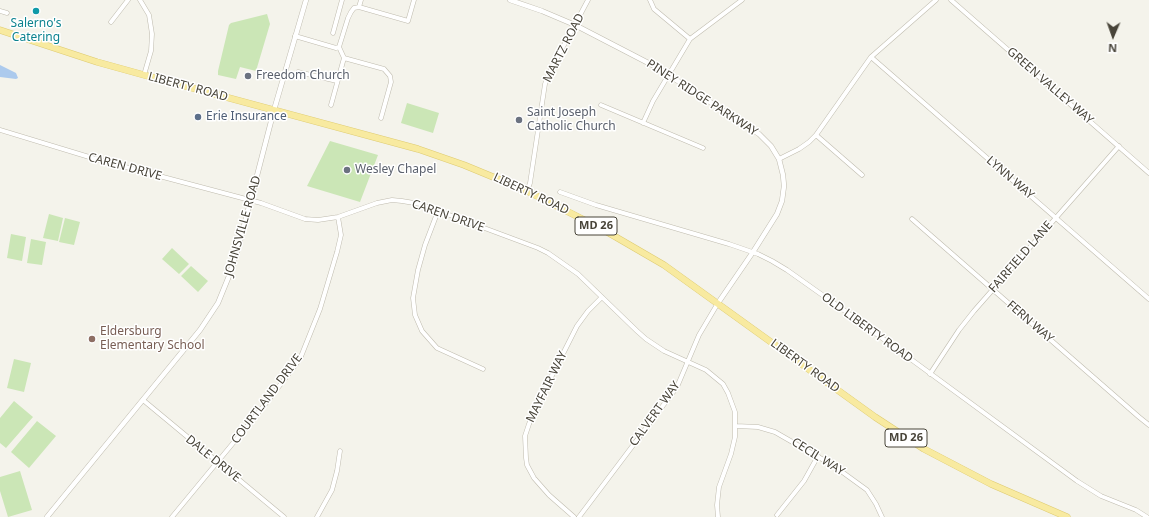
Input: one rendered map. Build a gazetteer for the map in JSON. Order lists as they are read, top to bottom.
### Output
{
  "streets": {
    "main road": ["LIBERTY ROAD", "MD 26"],
    "street": [
      "MARTZ ROAD",
      "GREEN VALLEY WAY",
      "PINEY RIDGE PARKWAY",
      "CAREN DRIVE",
      "LYNN WAY",
      "JOHNSVILLE ROAD",
      "FAIRFIELD LANE",
      "FERN WAY",
      "OLD LIBERTY ROAD",
      "MAYFAIR WAY",
      "COURTLAND DRIVE",
      "CALVERT WAY",
      "CECIL WAY",
      "DALE DRIVE"
    ]
  },
  "crossings": [
    ["MARTZ ROAD", "LIBERTY ROAD"],
    ["MARTZ ROAD", "PINEY RIDGE PARKWAY"],
    ["GREEN VALLEY WAY", "FAIRFIELD LANE"],
    ["LIBERTY ROAD", "PINEY RIDGE PARKWAY"],
    ["LIBERTY ROAD", "JOHNSVILLE ROAD"],
    ["LIBERTY ROAD", "CALVERT WAY"],
    ["PINEY RIDGE PARKWAY", "OLD LIBERTY ROAD"],
    ["PINEY RIDGE PARKWAY", "CALVERT WAY"],
    ["CAREN DRIVE", "JOHNSVILLE ROAD"],
    ["CAREN DRIVE", "MAYFAIR WAY"],
    ["CAREN DRIVE", "COURTLAND DRIVE"],
    ["CAREN DRIVE", "CALVERT WAY"],
    ["CAREN DRIVE", "CECIL WAY"],
    ["LYNN WAY", "FAIRFIELD LANE"],
    ["JOHNSVILLE ROAD", "DALE DRIVE"],
    ["FAIRFIELD LANE", "FERN WAY"],
    ["FAIRFIELD LANE", "OLD LIBERTY ROAD"],
    ["COURTLAND DRIVE", "DALE DRIVE"]
  ],
  "places": [
    "Salerno's Catering",
    "Freedom Church",
    "Erie Insurance",
    "Saint Joseph Catholic Church",
    "Wesley Chapel",
    "Eldersburg Elementary School"
  ],
  "north": "bottom"
}
